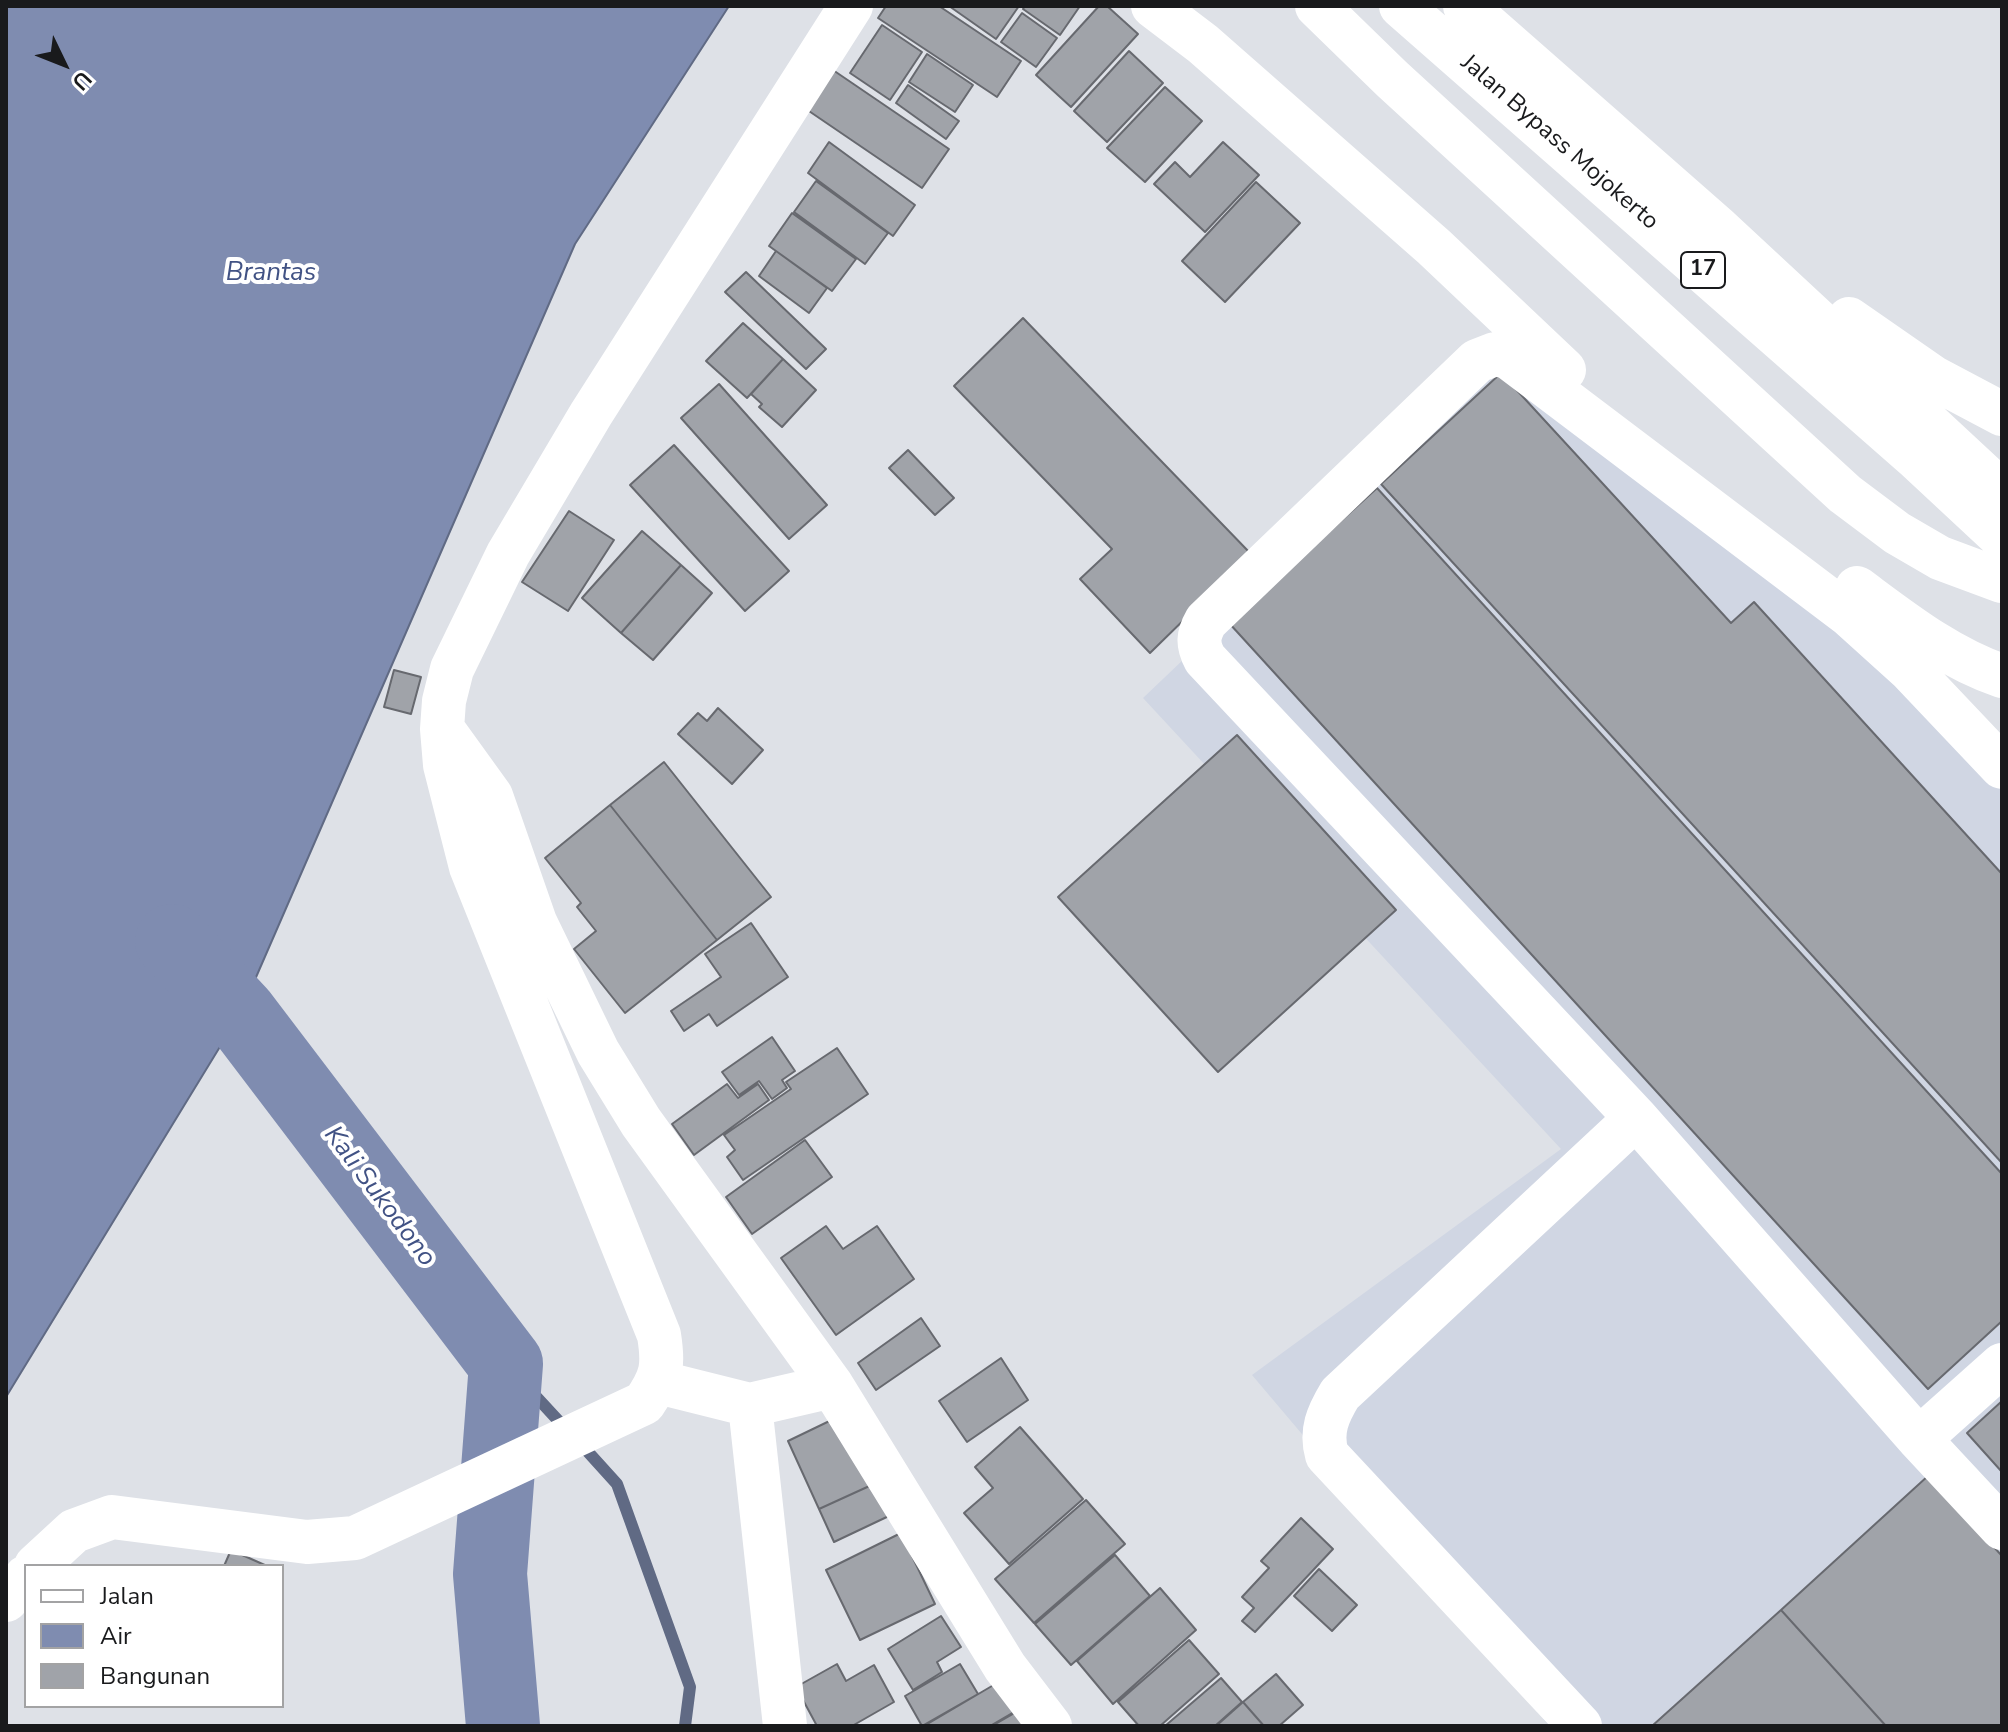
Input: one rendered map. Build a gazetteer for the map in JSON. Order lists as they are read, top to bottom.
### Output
{
  "streets": {
    "main road": ["Jalan Bypass Mojokerto", "17"]
  },
  "water": ["Brantas", "Kali Sukodono"],
  "legend": ["Jalan", "Air", "Bangunan"],
  "north": "bottom right"
}
